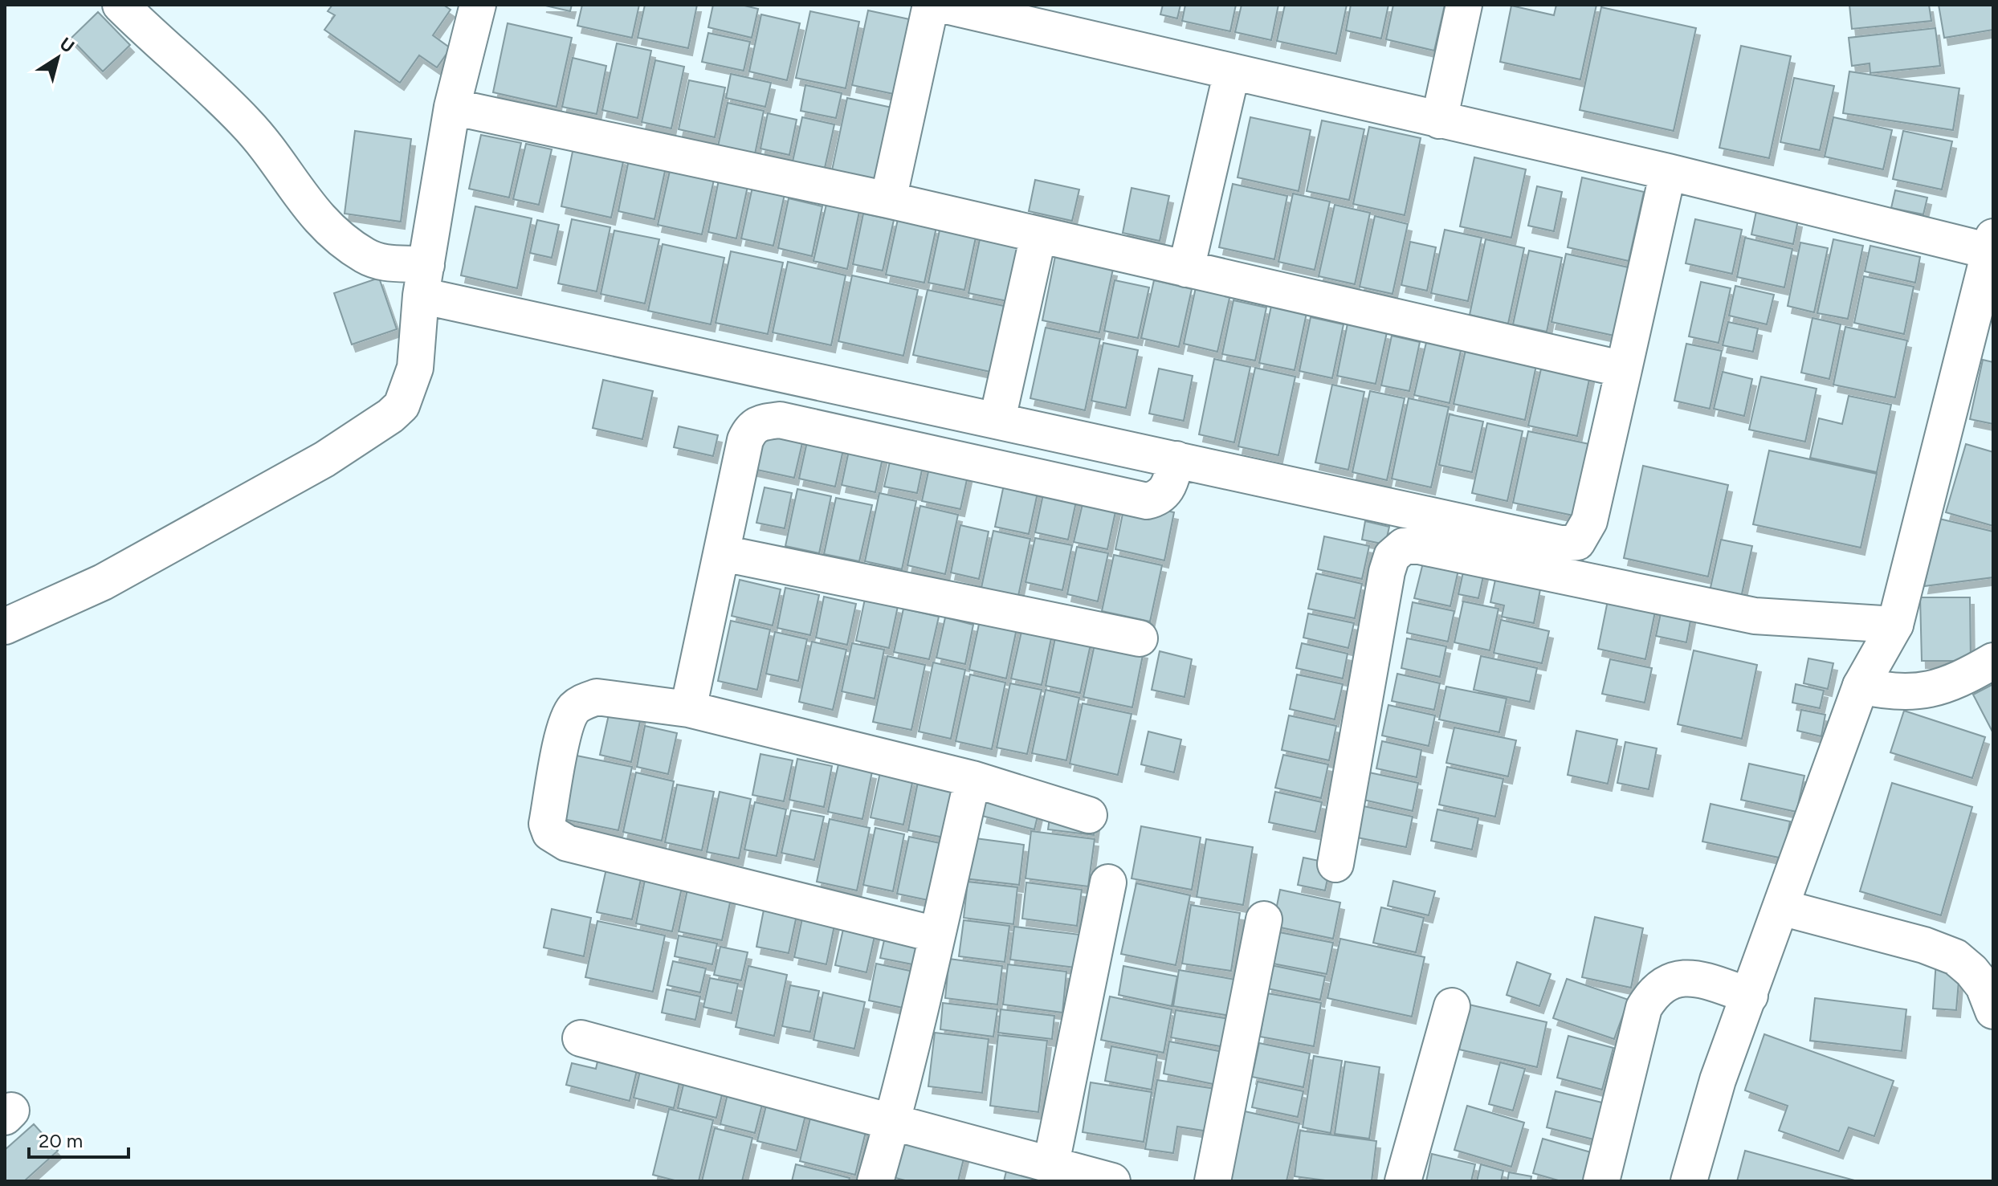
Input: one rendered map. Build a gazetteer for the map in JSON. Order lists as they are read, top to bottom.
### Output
{
  "scale_bar": "20 m",
  "north": "top right"
}
